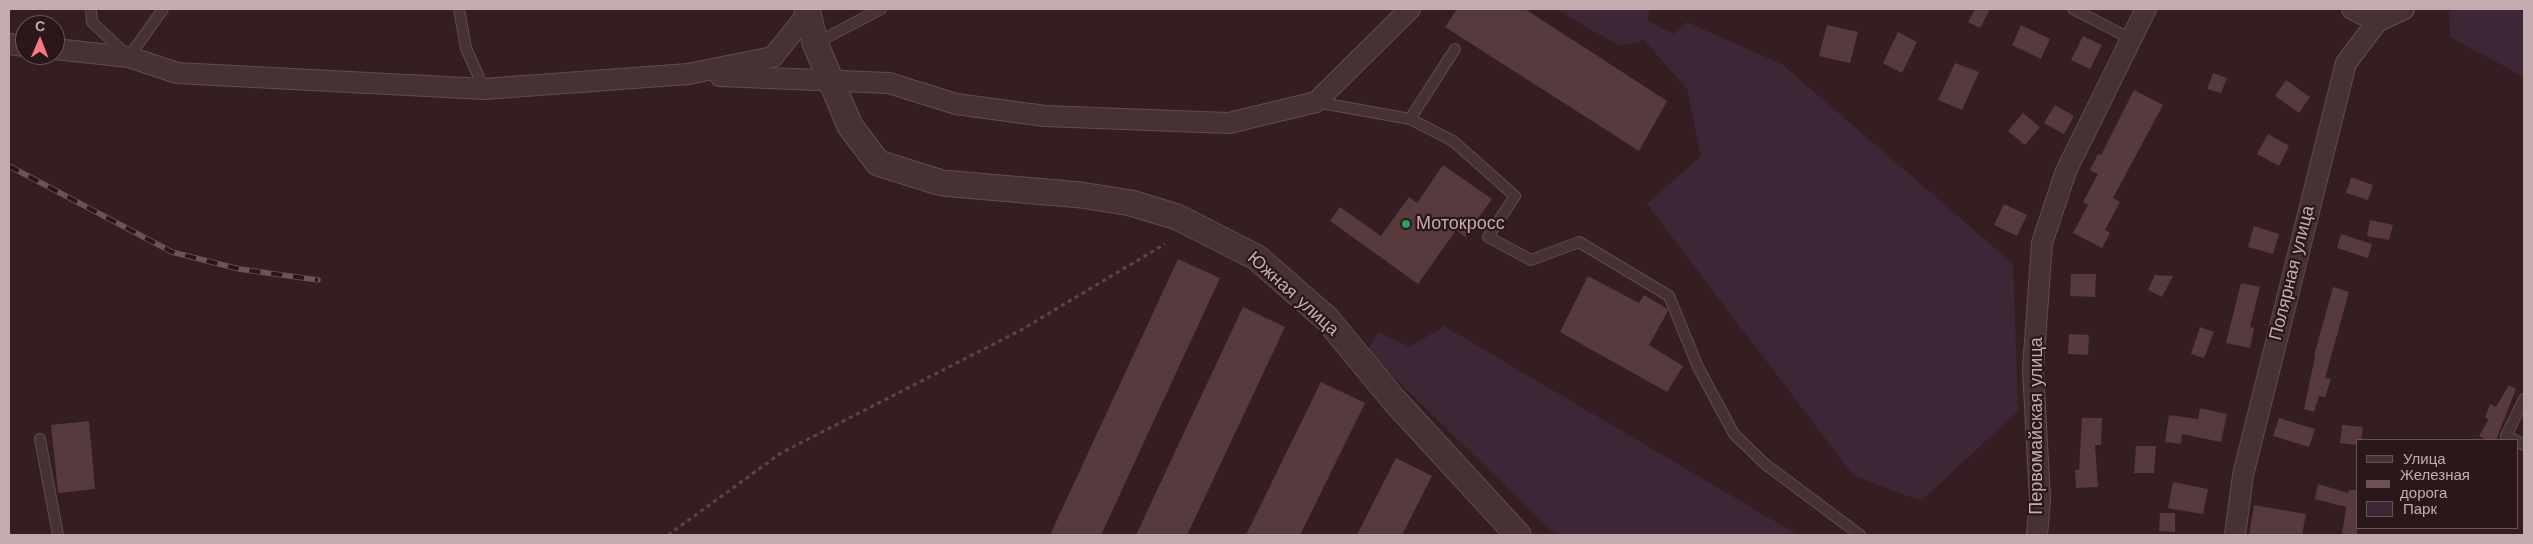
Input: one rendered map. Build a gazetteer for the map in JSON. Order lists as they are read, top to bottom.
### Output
{
  "streets": {
    "street": ["Полярная улица", "Южная улица", "Первомайская улица"]
  },
  "places": ["Мотокросс"],
  "legend": ["Улица", "Железная дорога", "Парк"],
  "north": "top"
}
